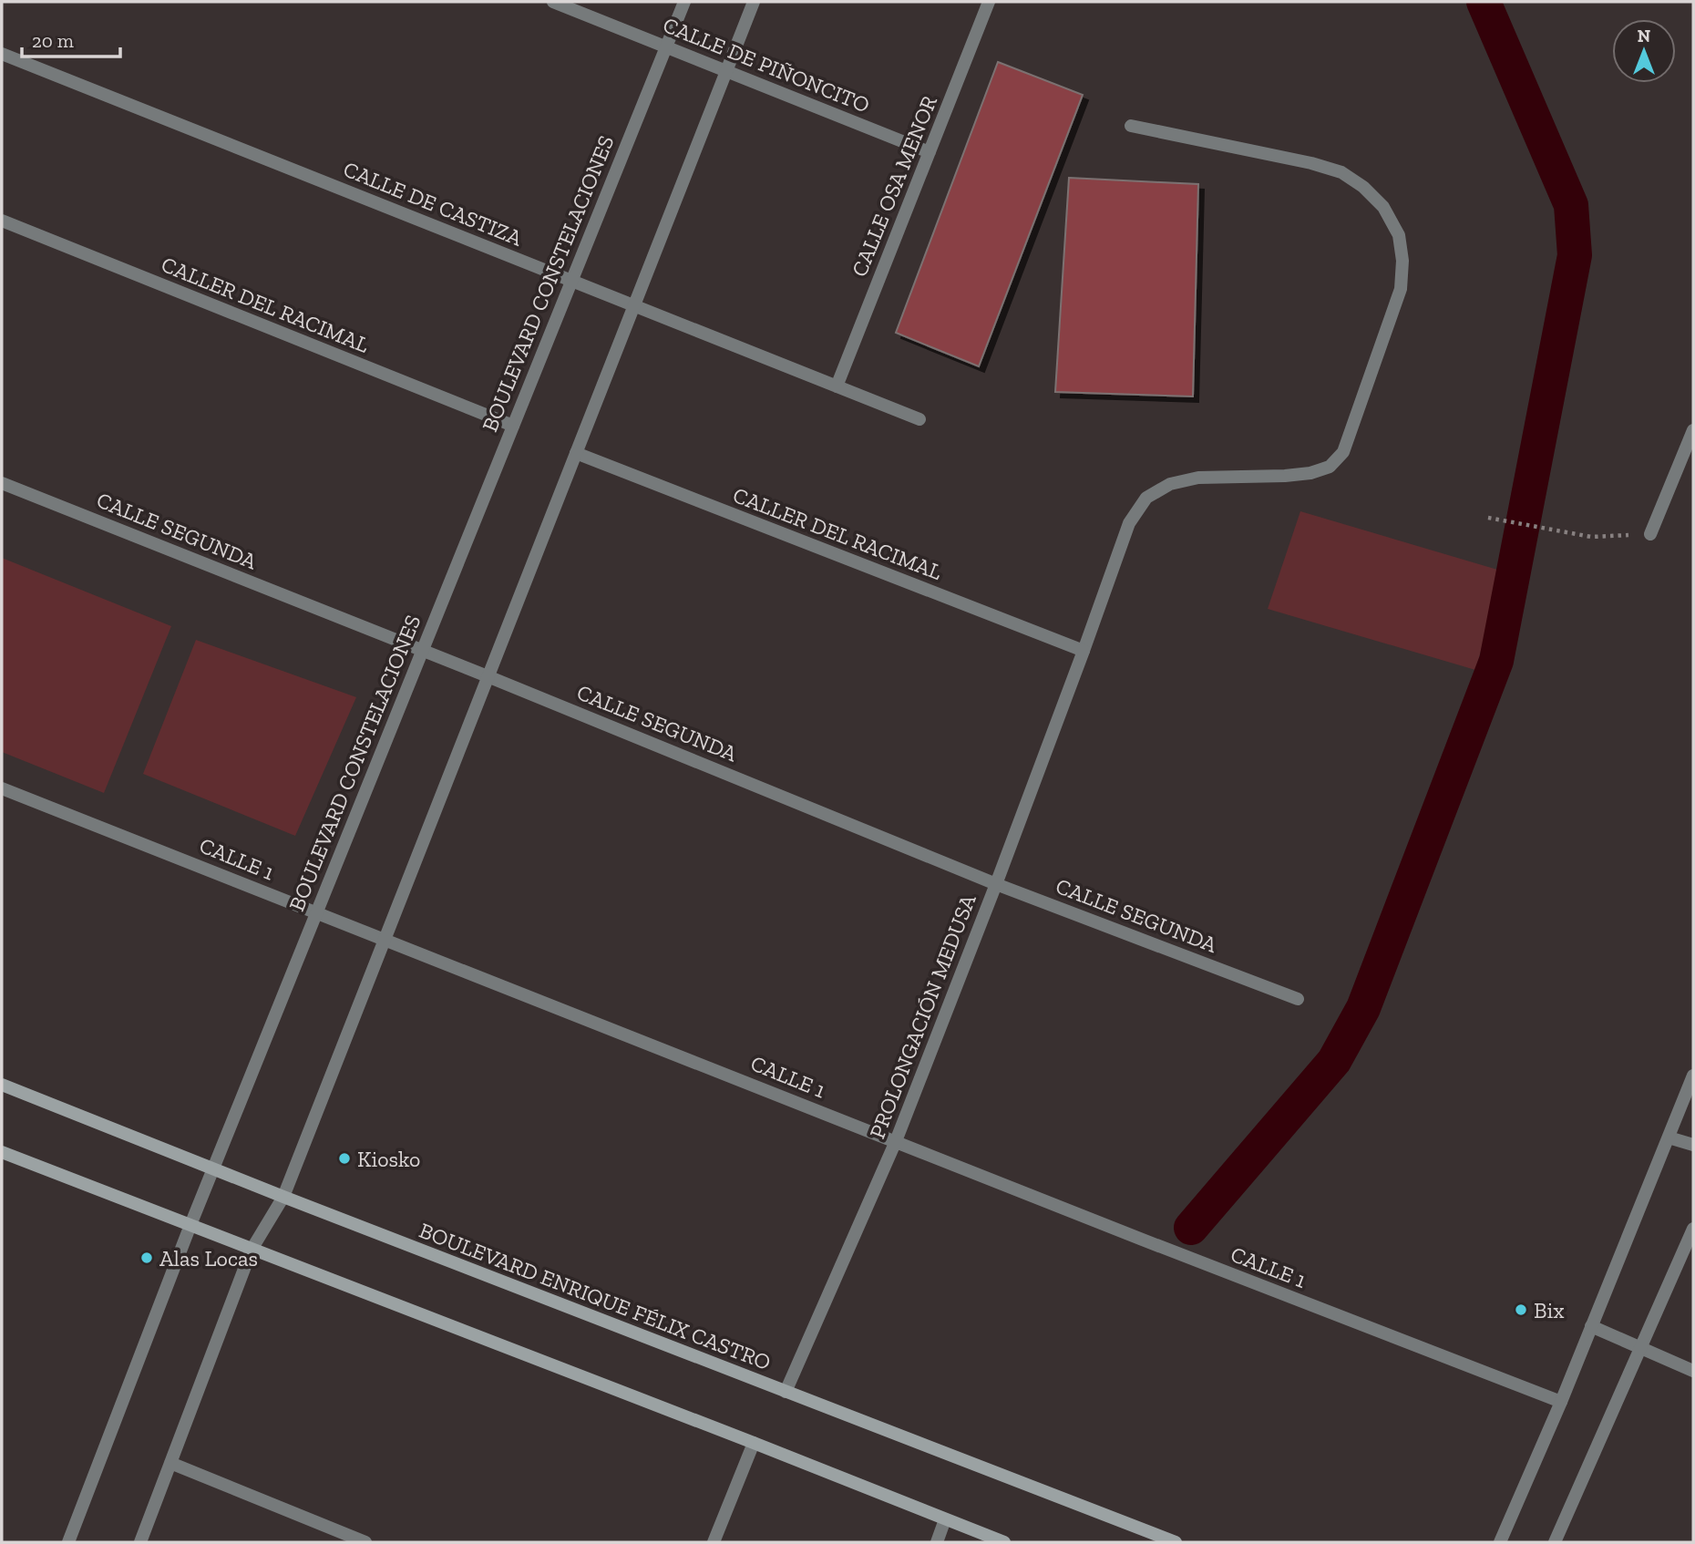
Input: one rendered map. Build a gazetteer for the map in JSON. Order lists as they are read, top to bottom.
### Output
{
  "streets": {
    "main road": ["BOULEVARD ENRIQUE FÉLIX CASTRO"],
    "street": [
      "CALLE DE PIÑONCITO",
      "CALLE OSA MENOR",
      "CALLE DE CASTIZA",
      "BOULEVARD CONSTELACIONES",
      "CALLER DEL RACIMAL",
      "CALLE SEGUNDA",
      "CALLE 1",
      "PROLONGACIÓN MEDUSA"
    ]
  },
  "crossings": [
    ["CALLE DE PIÑONCITO", "CALLE OSA MENOR"],
    ["CALLE DE PIÑONCITO", "BOULEVARD CONSTELACIONES"],
    ["CALLE OSA MENOR", "CALLE DE CASTIZA"],
    ["CALLE DE CASTIZA", "BOULEVARD CONSTELACIONES"],
    ["BOULEVARD CONSTELACIONES", "CALLER DEL RACIMAL"],
    ["BOULEVARD CONSTELACIONES", "CALLE SEGUNDA"],
    ["BOULEVARD CONSTELACIONES", "CALLE 1"],
    ["BOULEVARD CONSTELACIONES", "BOULEVARD ENRIQUE FÉLIX CASTRO"],
    ["CALLER DEL RACIMAL", "PROLONGACIÓN MEDUSA"],
    ["CALLE SEGUNDA", "PROLONGACIÓN MEDUSA"],
    ["CALLE 1", "PROLONGACIÓN MEDUSA"],
    ["PROLONGACIÓN MEDUSA", "BOULEVARD ENRIQUE FÉLIX CASTRO"]
  ],
  "places": ["Kiosko", "Alas Locas", "Bix"],
  "scale_bar": "20 m",
  "north": "top"
}
